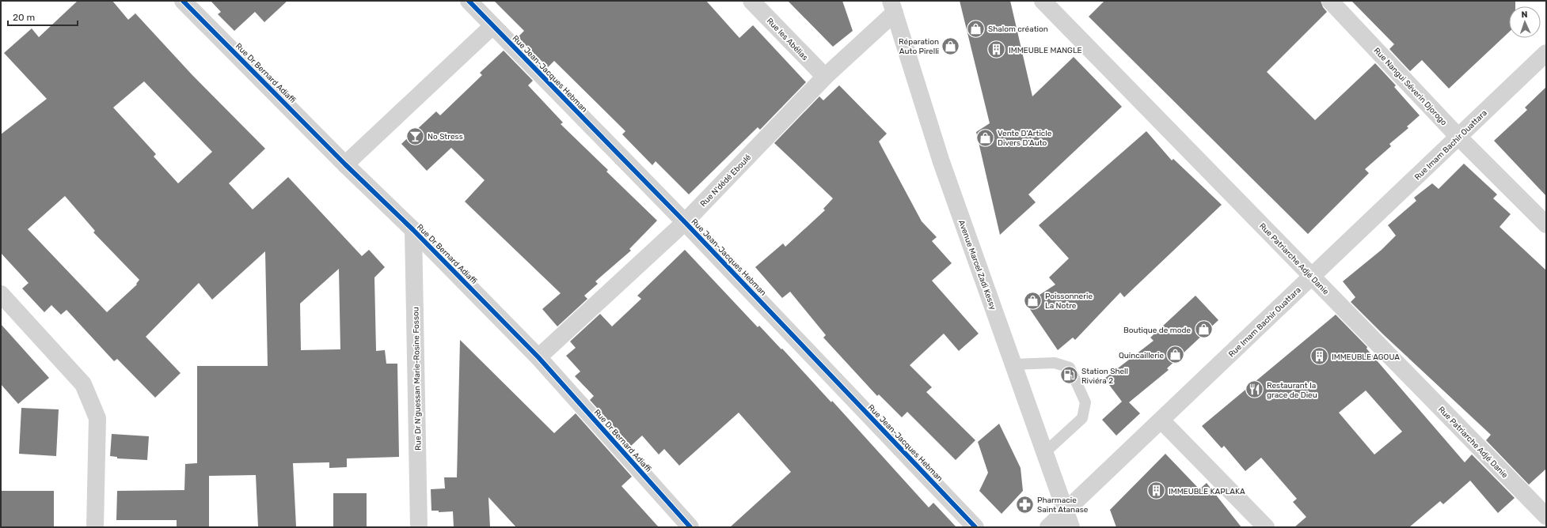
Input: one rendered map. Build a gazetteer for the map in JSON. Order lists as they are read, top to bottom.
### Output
{
  "streets": {
    "street": [
      "Rue les Abélias",
      "Rue Dr Bernard Adiaffi",
      "Rue Jean-Jacques Hebman",
      "Rue Nangui Séverin Djorogo",
      "Rue Imam Bachir Ouattara",
      "Rue N'dédé Eboulé",
      "Rue Patriarche Adjé Danie",
      "Avenue Marcel Zadi Kessy",
      "Rue Dr N'guessan Marie-Rosine Fossou"
    ]
  },
  "crossings": [
    ["Rue les Abélias", "Rue N'dédé Eboulé"],
    ["Rue Dr Bernard Adiaffi", "Rue N'dédé Eboulé"],
    ["Rue Dr Bernard Adiaffi", "Rue Dr N'guessan Marie-Rosine Fossou"],
    ["Rue Jean-Jacques Hebman", "Rue N'dédé Eboulé"],
    ["Rue Nangui Séverin Djorogo", "Rue Imam Bachir Ouattara"],
    ["Rue Imam Bachir Ouattara", "Rue Patriarche Adjé Danie"],
    ["Rue Imam Bachir Ouattara", "Avenue Marcel Zadi Kessy"],
    ["Rue N'dédé Eboulé", "Avenue Marcel Zadi Kessy"]
  ],
  "places": {
    "shop": [
      "Shalom création",
      "Réparation Auto Pirelli",
      "Vente D'Article Divers D'Auto",
      "Poissonnerie La Notre",
      "Boutique de mode",
      "Quincaillerie"
    ],
    "building": ["IMMEUBLE MANGLE", "IMMEUBLE AGOUA", "IMMEUBLE KAPLAKA"],
    "bar": ["No Stress"],
    "fuel station": ["Station Shell Riviéra 2"],
    "restaurant": ["Restaurant la grace de Dieu"],
    "pharmacy": ["Pharmacie Saint Atanase"]
  },
  "scale_bar": "20 m",
  "north": "top"
}
